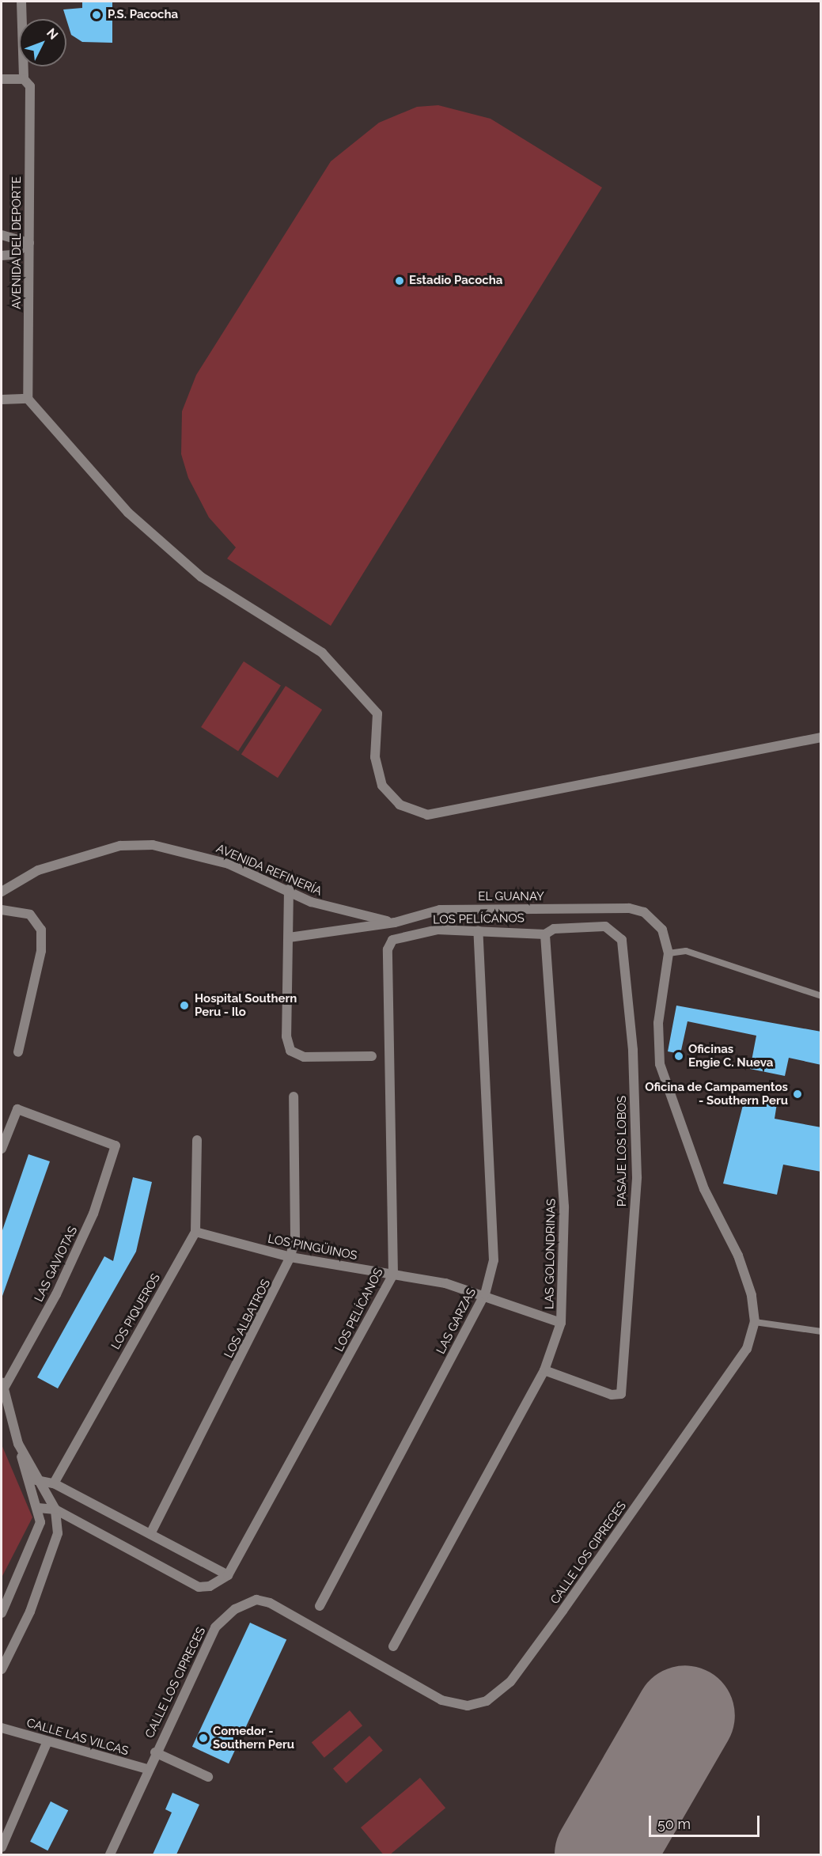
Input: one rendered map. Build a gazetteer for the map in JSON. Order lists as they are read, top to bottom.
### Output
{
  "streets": {
    "street": [
      "AVENIDA DEL DEPORTE",
      "AVENIDA REFINERÍA",
      "EL GUANAY",
      "LOS PELÍCANOS",
      "PASAJE LOS LOBOS",
      "LOS PINGÜINOS",
      "LAS GOLONDRINAS",
      "LAS GAVIOTAS",
      "LOS PIQUEROS",
      "LOS ALBATROS",
      "LAS GARZAS",
      "CALLE LOS CIPRECES",
      "CALLE LAS VILCAS"
    ]
  },
  "crossings": [
    ["AVENIDA REFINERÍA", "EL GUANAY"],
    ["EL GUANAY", "CALLE LOS CIPRECES"],
    ["LOS PELÍCANOS", "PASAJE LOS LOBOS"],
    ["LOS PELÍCANOS", "LOS PINGÜINOS"],
    ["LOS PELÍCANOS", "LAS GOLONDRINAS"],
    ["LOS PELÍCANOS", "LAS GARZAS"],
    ["PASAJE LOS LOBOS", "LAS GOLONDRINAS"],
    ["LOS PINGÜINOS", "LAS GOLONDRINAS"],
    ["LOS PINGÜINOS", "LOS PIQUEROS"],
    ["LOS PINGÜINOS", "LOS ALBATROS"],
    ["LOS PINGÜINOS", "LAS GARZAS"],
    ["CALLE LOS CIPRECES", "CALLE LAS VILCAS"]
  ],
  "places": [
    "P.S. Pacocha",
    "Estadio Pacocha",
    "Hospital Southern Peru - Ilo",
    "Oficinas Engie C. Nueva",
    "Oficina de Campamentos - Southern Peru",
    "Comedor - Southern Peru"
  ],
  "scale_bar": "50 m",
  "north": "top right"
}
